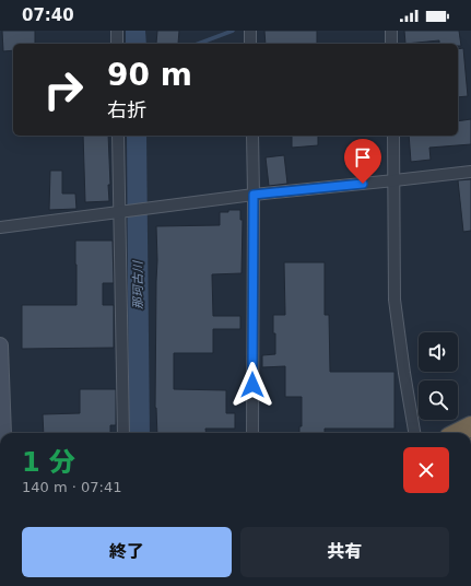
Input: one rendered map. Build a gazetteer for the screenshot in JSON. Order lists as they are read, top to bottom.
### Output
{
  "water": ["那珂古川"],
  "page": {
    "status": "07:40",
    "turn": ["90 m", "右折"],
    "heading": ["1 分", "140 m · 07:41"],
    "buttons": ["終了", "共有"]
  }
}
